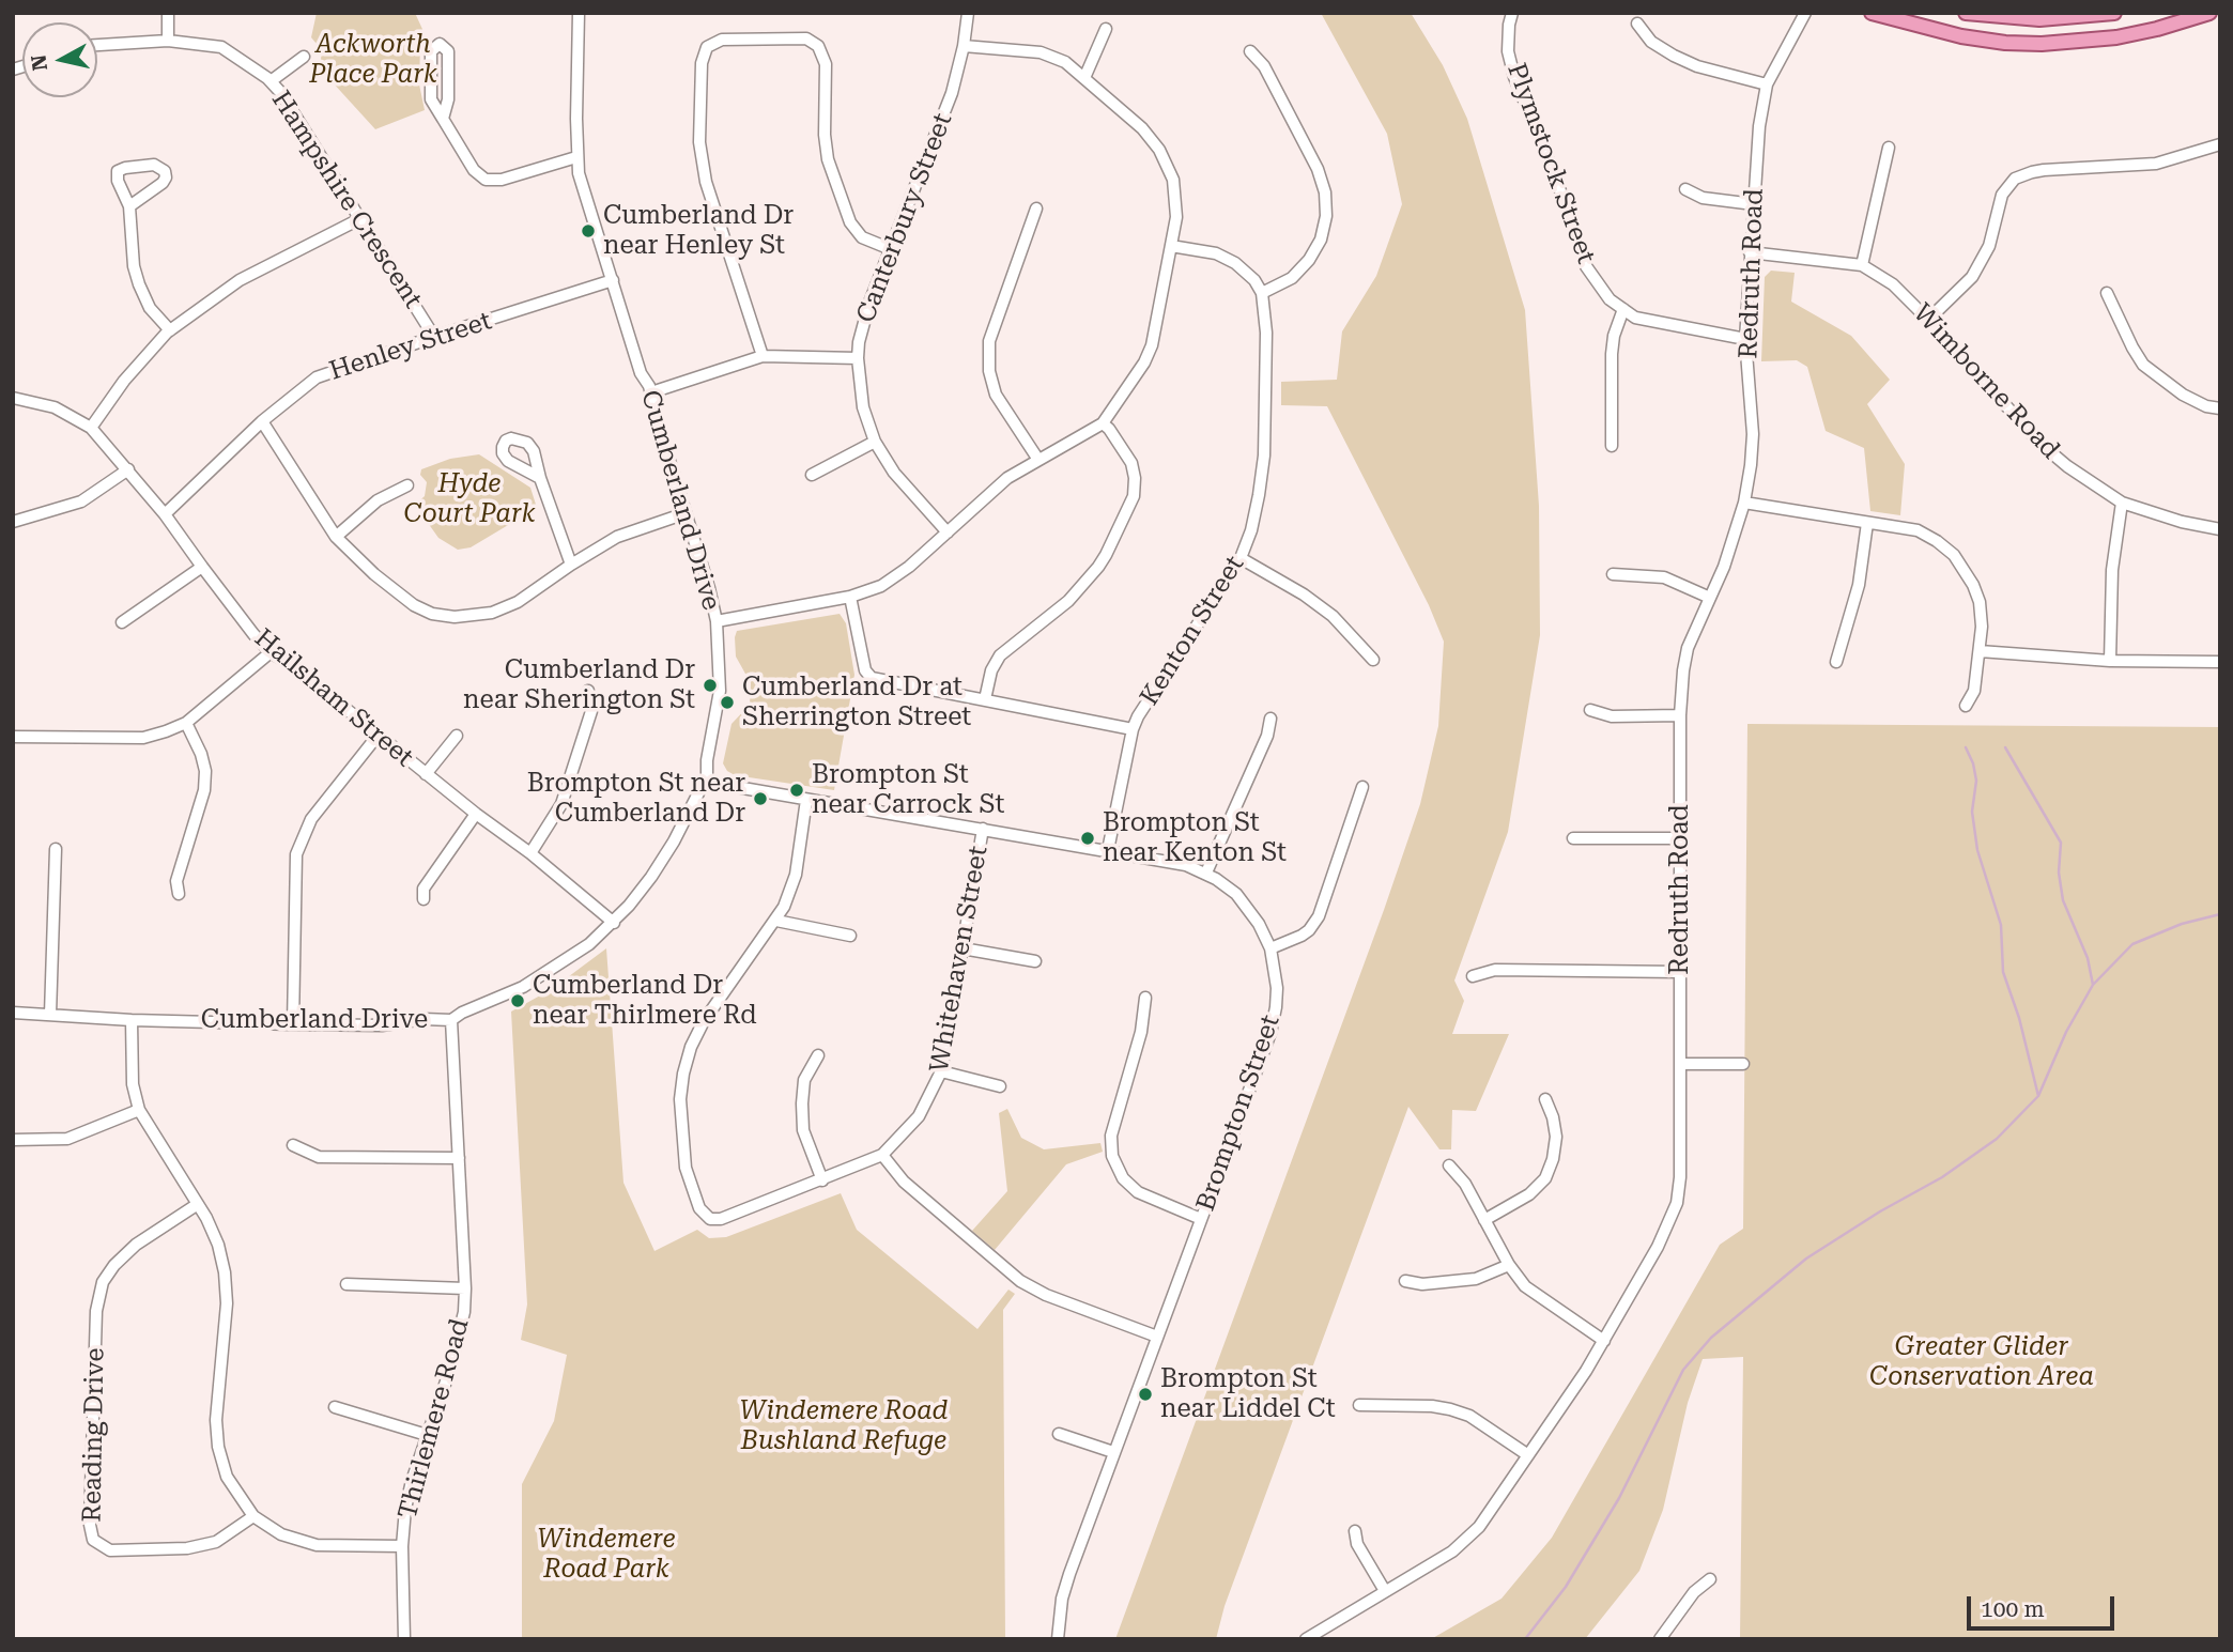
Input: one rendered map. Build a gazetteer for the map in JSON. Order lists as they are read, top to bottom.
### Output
{
  "streets": {
    "street": [
      "Plymstock Street",
      "Hampshire Crescent",
      "Canterbury Street",
      "Redruth Road",
      "Henley Street",
      "Wimborne Road",
      "Cumberland Drive",
      "Kenton Street",
      "Hailsham Street",
      "Whitehaven Street",
      "Brompton Street",
      "Thirlemere Road",
      "Reading Drive"
    ]
  },
  "crossings": [
    ["Plymstock Street", "Redruth Road"],
    ["Hampshire Crescent", "Henley Street"],
    ["Redruth Road", "Wimborne Road"],
    ["Henley Street", "Cumberland Drive"],
    ["Henley Street", "Hailsham Street"],
    ["Cumberland Drive", "Hailsham Street"],
    ["Cumberland Drive", "Brompton Street"],
    ["Cumberland Drive", "Thirlemere Road"],
    ["Kenton Street", "Brompton Street"],
    ["Whitehaven Street", "Brompton Street"]
  ],
  "parks": [
    "Ackworth Place Park",
    "Hyde Court Park",
    "Greater Glider Conservation Area",
    "Windemere Road Bushland Refuge",
    "Windemere Road Park"
  ],
  "places": [
    "Cumberland Dr near Henley St",
    "Cumberland Dr near Sherington St",
    "Cumberland Dr at Sherrington Street",
    "Brompton St near Carrock St",
    "Brompton St near Cumberland Dr",
    "Brompton St near Kenton St",
    "Cumberland Dr near Thirlmere Rd",
    "Brompton St near Liddel Ct"
  ],
  "scale_bar": "100 m",
  "north": "left"
}
